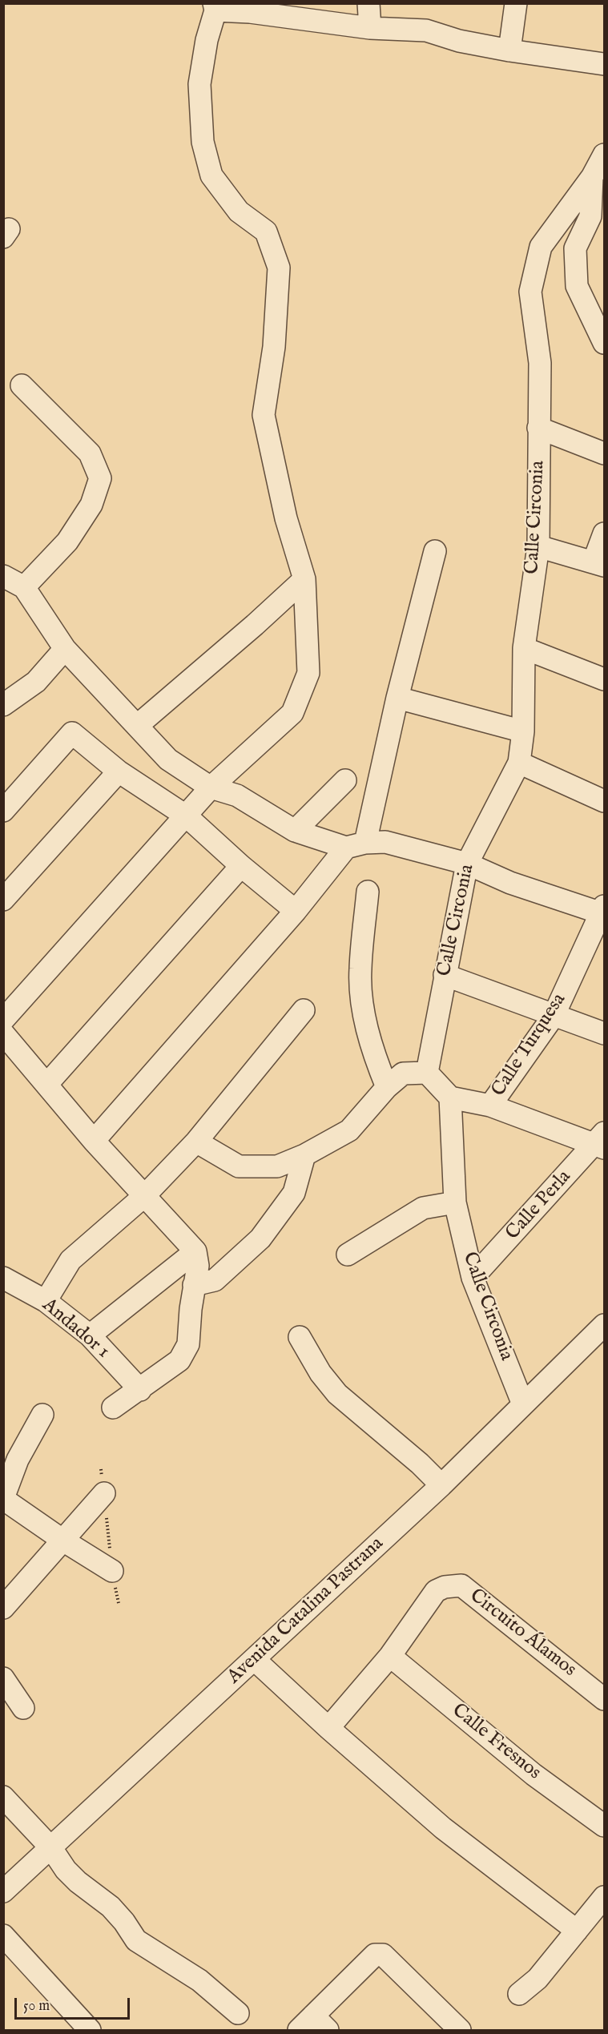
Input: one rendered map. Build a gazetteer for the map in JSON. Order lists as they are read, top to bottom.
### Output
{
  "streets": {
    "street": [
      "Calle Circonia",
      "Calle Turquesa",
      "Calle Perla",
      "Andador 1",
      "Avenida Catalina Pastrana",
      "Circuito Álamos",
      "Calle Fresnos"
    ]
  },
  "crossings": [
    ["Calle Circonia", "Calle Perla"],
    ["Calle Circonia", "Avenida Catalina Pastrana"],
    ["Circuito Álamos", "Calle Fresnos"]
  ],
  "scale_bar": "50 m"
}
